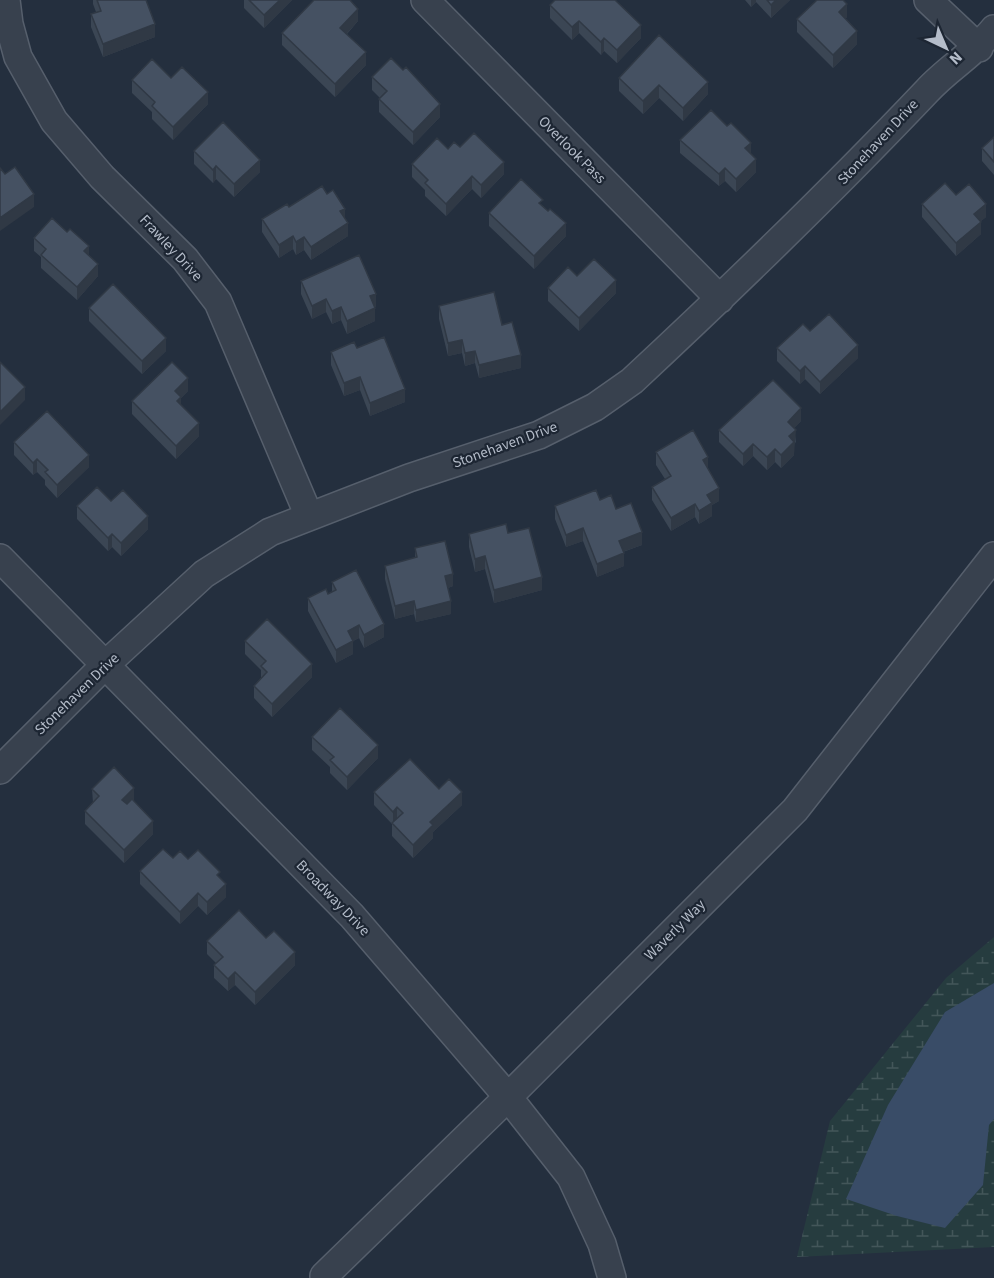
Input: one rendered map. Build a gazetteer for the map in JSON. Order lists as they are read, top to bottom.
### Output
{
  "streets": {
    "street": [
      "Stonehaven Drive",
      "Overlook Pass",
      "Frawley Drive",
      "Broadway Drive",
      "Waverly Way"
    ]
  },
  "crossings": [
    ["Stonehaven Drive", "Overlook Pass"],
    ["Stonehaven Drive", "Frawley Drive"],
    ["Stonehaven Drive", "Broadway Drive"],
    ["Broadway Drive", "Waverly Way"]
  ],
  "north": "bottom right"
}
